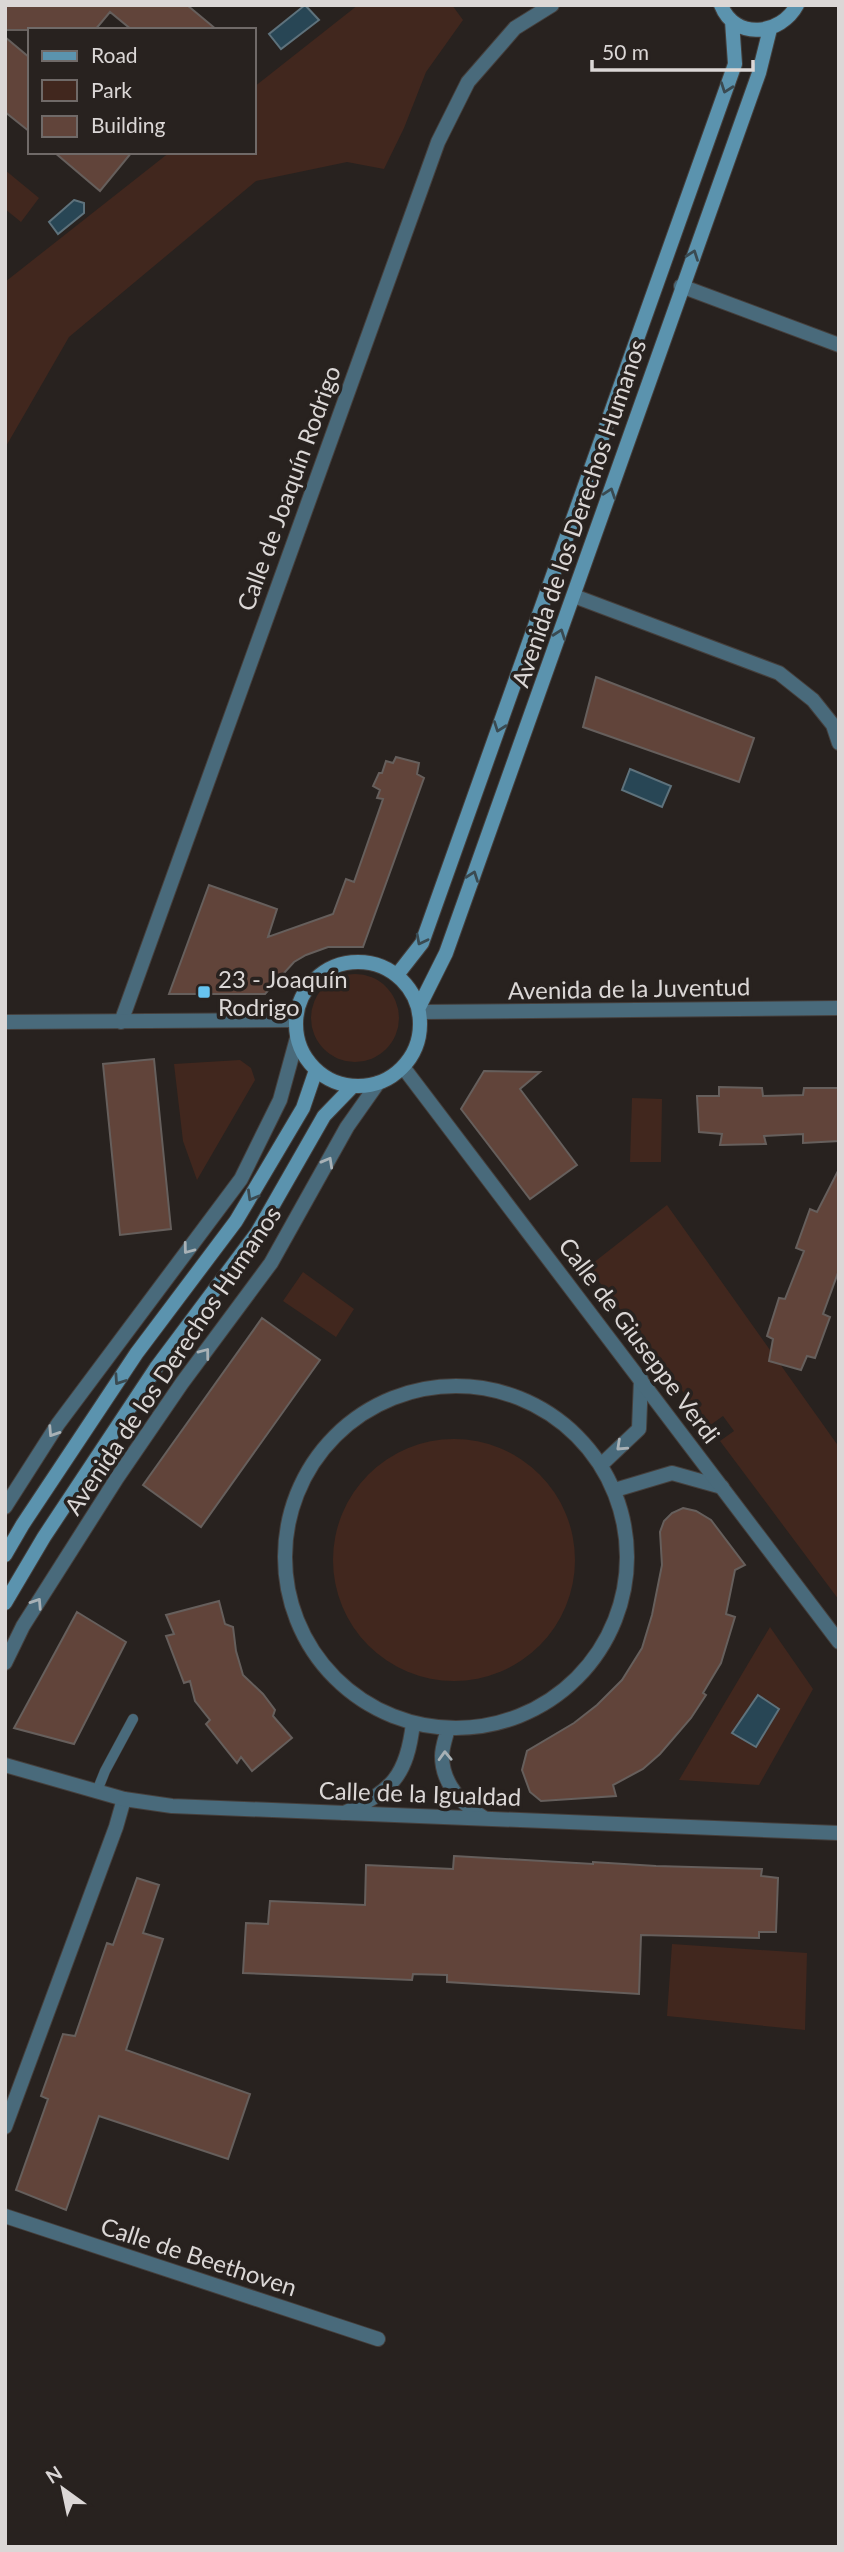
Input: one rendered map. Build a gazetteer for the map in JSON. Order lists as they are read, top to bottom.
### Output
{
  "streets": {
    "main road": ["Avenida de los Derechos Humanos"],
    "street": [
      "Calle de Joaquín Rodrigo",
      "Avenida de la Juventud",
      "Calle de Giuseppe Verdi",
      "Calle de la Igualdad",
      "Calle de Beethoven"
    ]
  },
  "crossings": [
    ["Avenida de los Derechos Humanos", "Avenida de la Juventud"],
    ["Avenida de los Derechos Humanos", "Calle de Giuseppe Verdi"],
    ["Avenida de la Juventud", "Calle de Giuseppe Verdi"]
  ],
  "places": {
    "transit": ["23 - Joaquín Rodrigo"]
  },
  "legend": ["Road", "Park", "Building"],
  "scale_bar": "50 m",
  "north": "top left"
}
